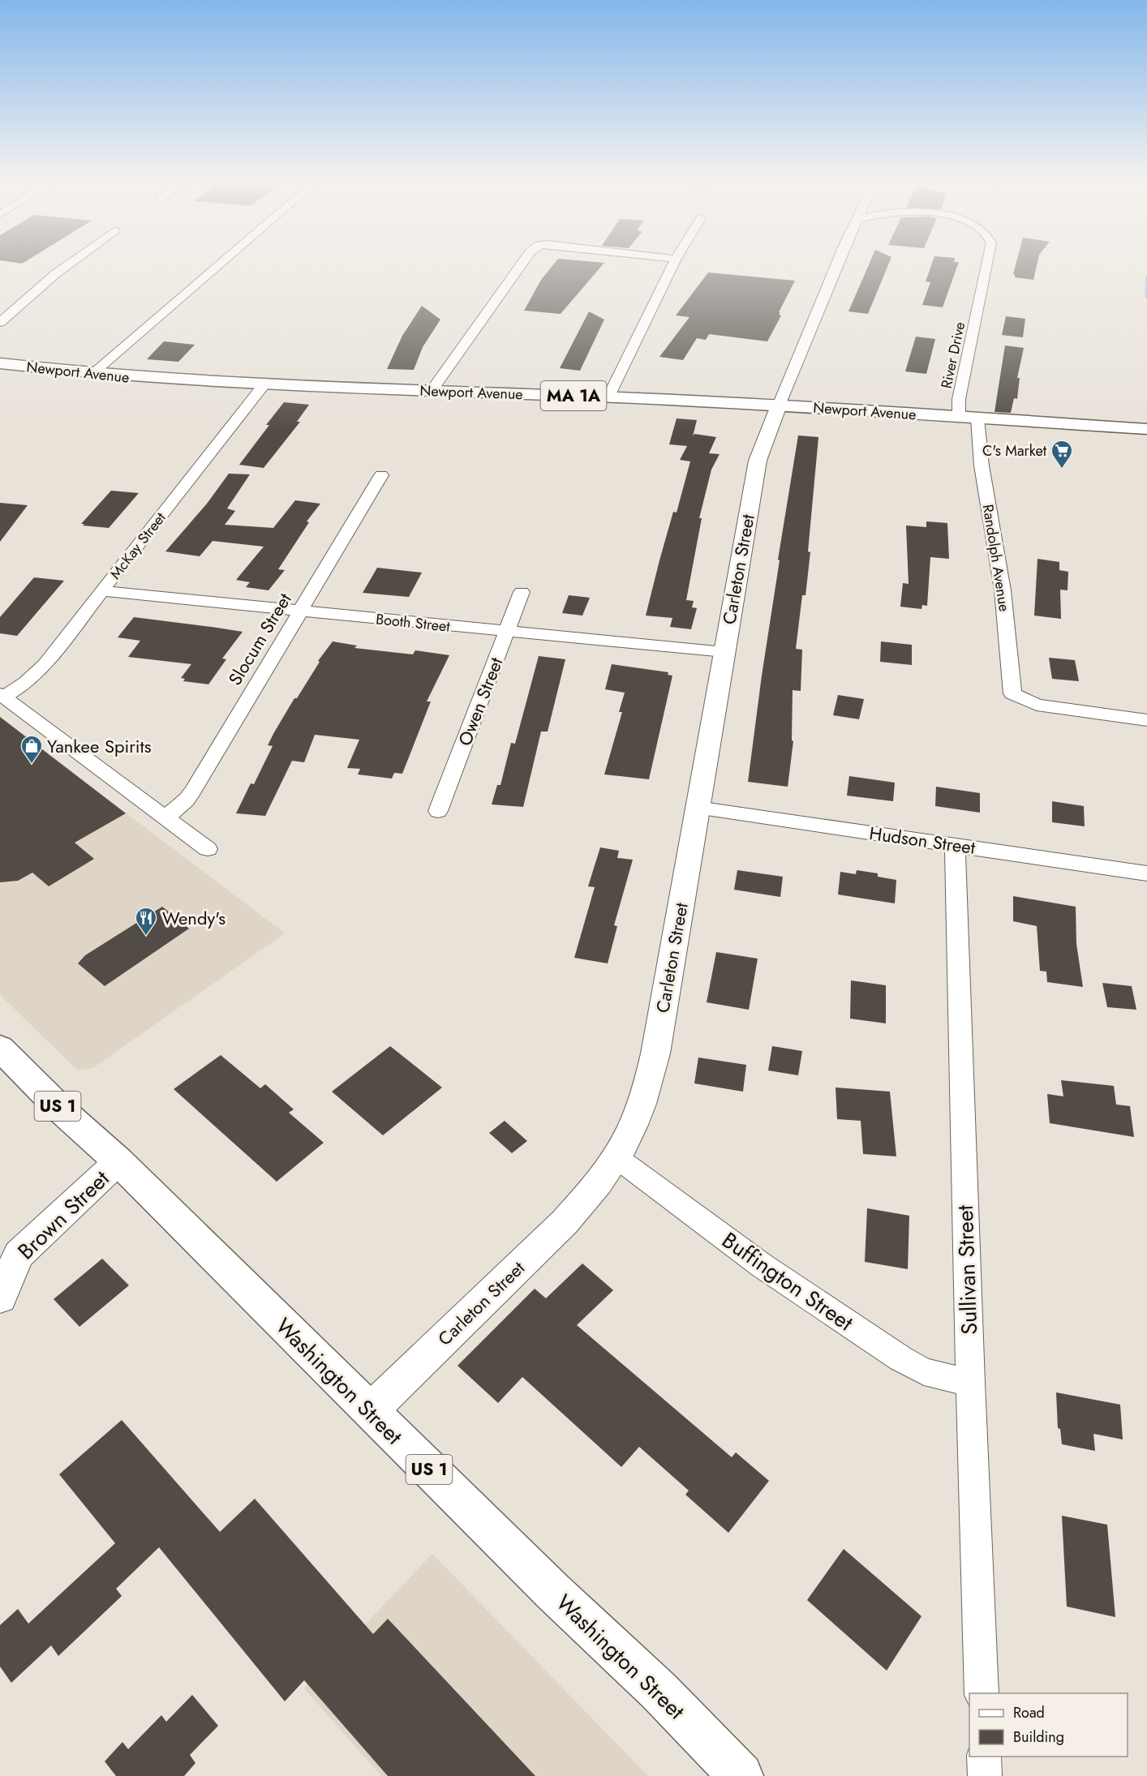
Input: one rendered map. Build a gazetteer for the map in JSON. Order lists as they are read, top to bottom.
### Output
{
  "streets": {
    "main road": [
      "Newport Avenue",
      "MA 1A",
      "US 1",
      "Washington Street"
    ],
    "street": [
      "River Drive",
      "McKay Street",
      "Randolph Avenue",
      "Carleton Street",
      "Booth Street",
      "Slocum Street",
      "Owen Street",
      "Hudson Street",
      "Brown Street",
      "Sullivan Street",
      "Buffington Street"
    ]
  },
  "crossings": [
    ["River Drive", "Newport Avenue"],
    ["Newport Avenue", "McKay Street"],
    ["Newport Avenue", "Randolph Avenue"],
    ["Newport Avenue", "Carleton Street"],
    ["McKay Street", "Booth Street"],
    ["Carleton Street", "Booth Street"],
    ["Carleton Street", "Hudson Street"],
    ["Carleton Street", "Buffington Street"],
    ["Carleton Street", "Washington Street"],
    ["Booth Street", "Slocum Street"],
    ["Booth Street", "Owen Street"],
    ["Hudson Street", "Sullivan Street"],
    ["Brown Street", "Washington Street"],
    ["Sullivan Street", "Buffington Street"]
  ],
  "places": {
    "supermarket": ["C's Market"],
    "shop": ["Yankee Spirits"],
    "restaurant": ["Wendy's"]
  },
  "legend": ["Road", "Building"]
}
